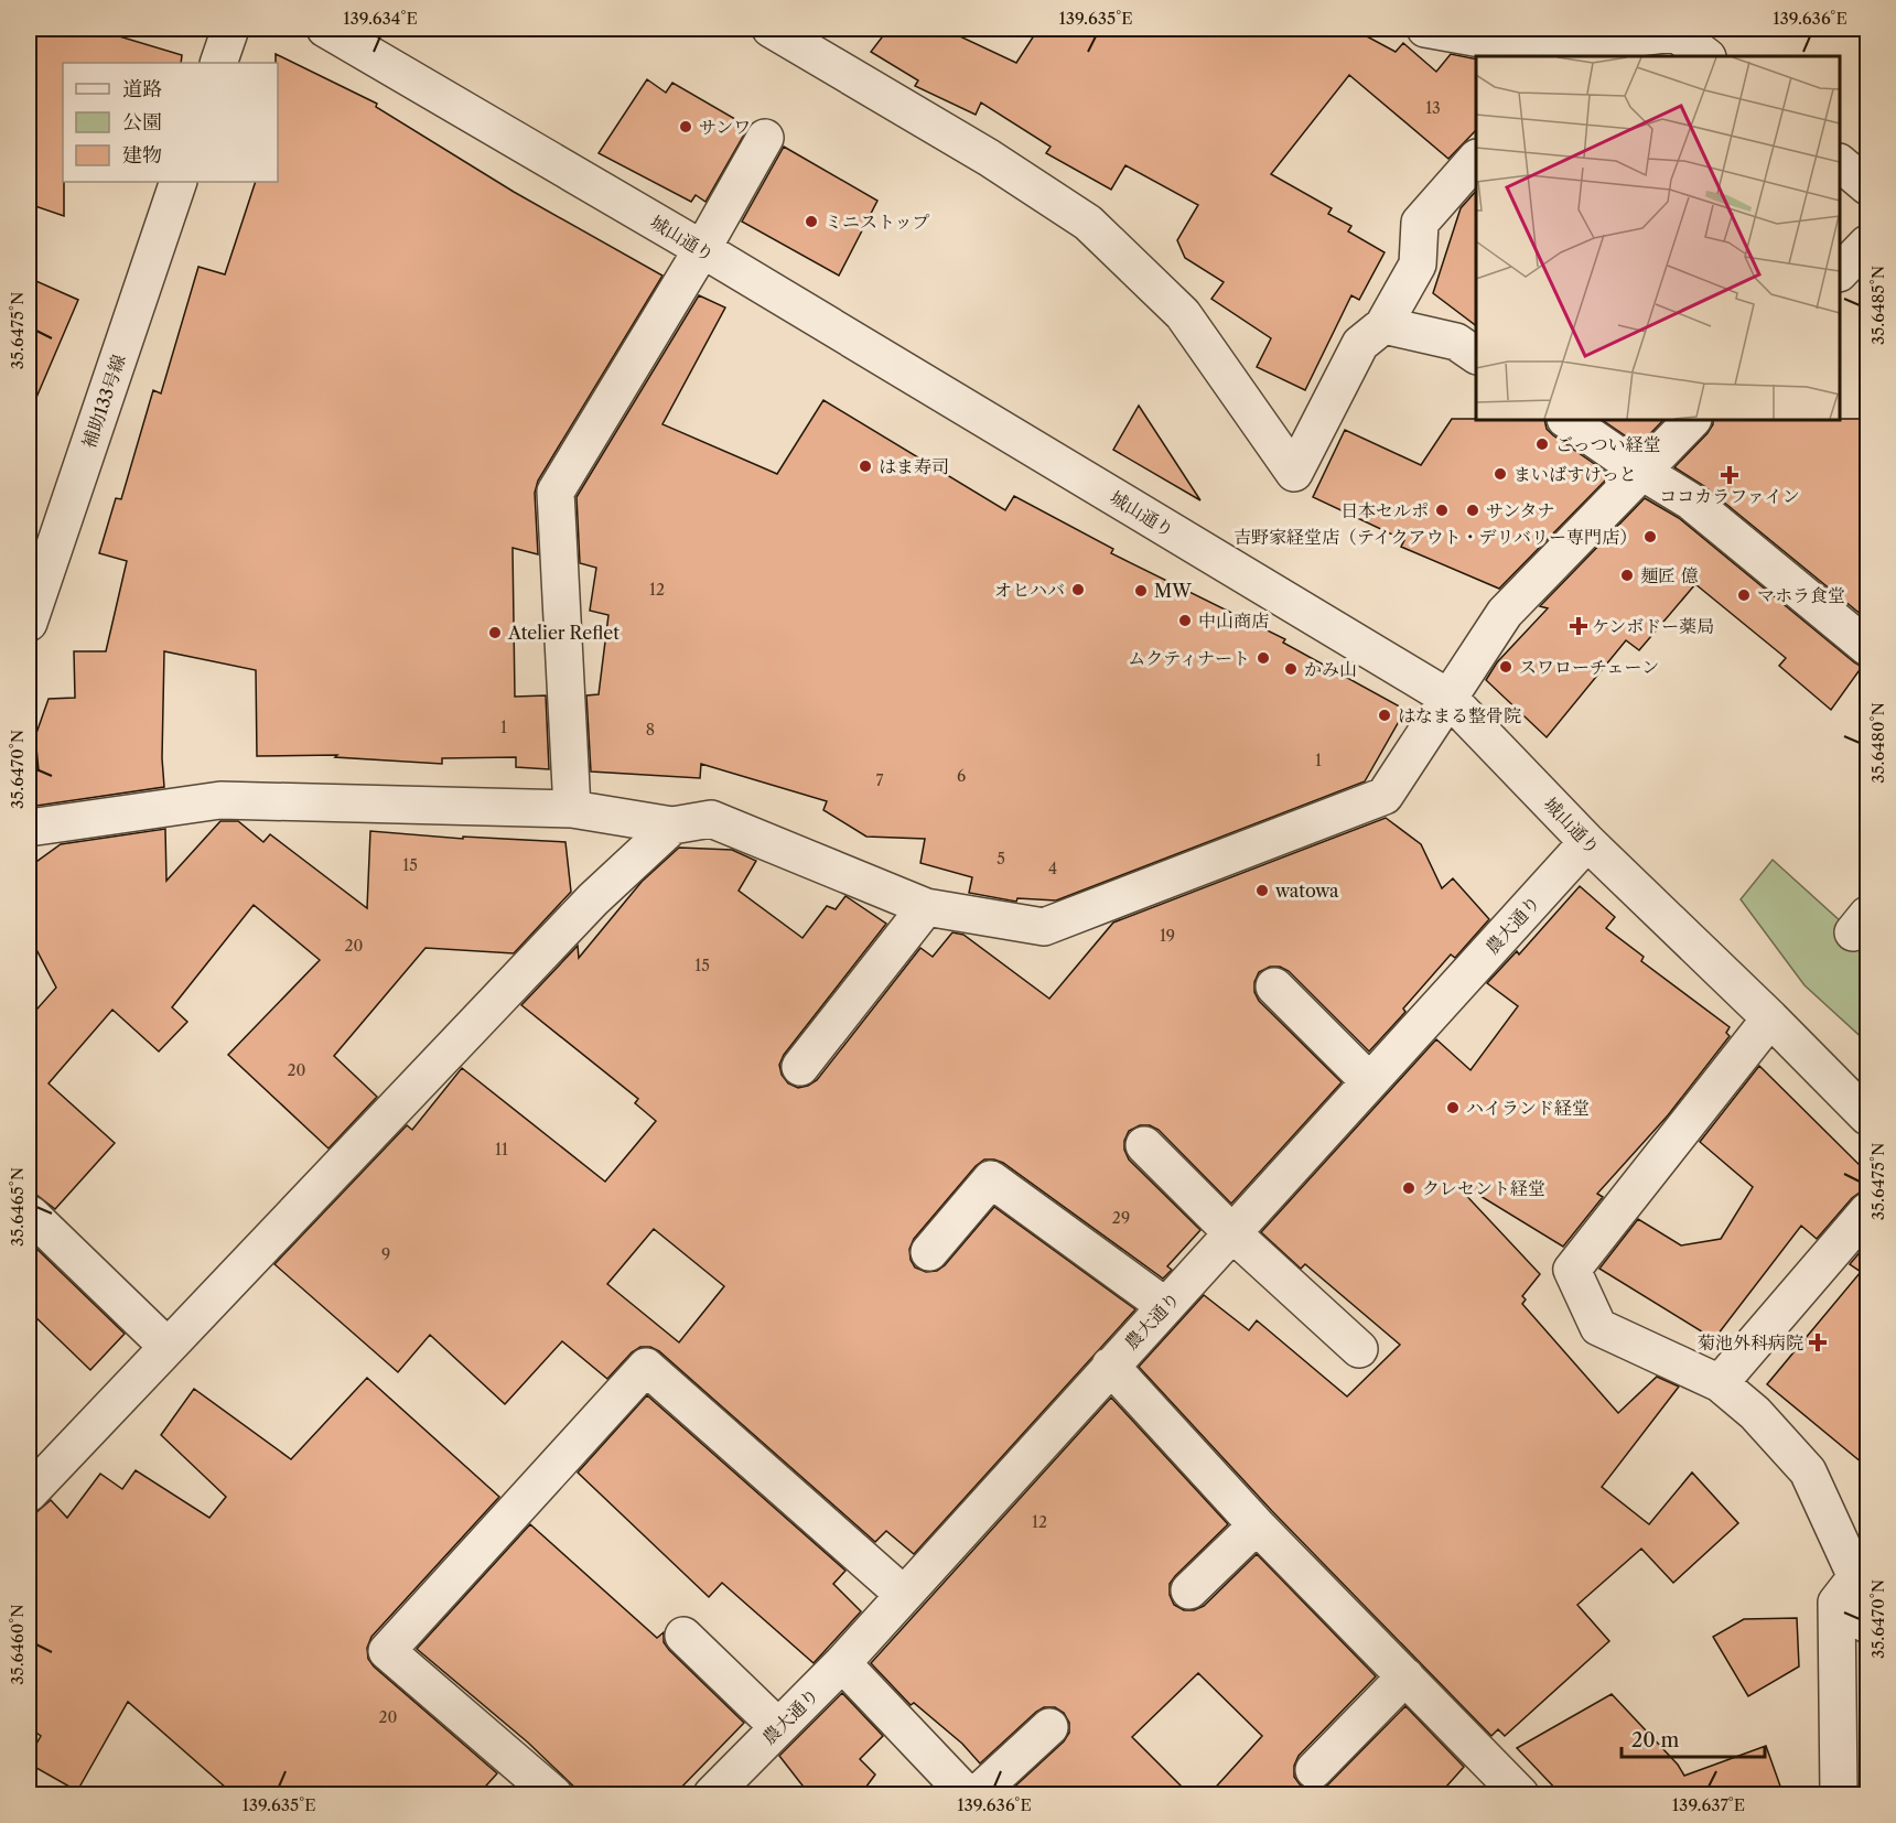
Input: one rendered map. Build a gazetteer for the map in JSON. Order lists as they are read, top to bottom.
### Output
{
  "streets": {
    "street": ["城山通り", "補助133号線", "農大通り"]
  },
  "crossings": [
    ["城山通り", "農大通り"]
  ],
  "places": {
    "other": [
      "サンワ",
      "ミニストップ",
      "ごっつい経堂",
      "はま寿司",
      "まいばすけっと",
      "日本セルポ",
      "サンタナ",
      "吉野家経堂店（テイクアウト・デリバリー専門店）",
      "麺匠 億",
      "オヒハバ",
      "MW",
      "マホラ食堂",
      "中山商店",
      "Atelier Reflet",
      "ムクティナート",
      "スワローチェーン",
      "かみ山",
      "はなまる整骨院",
      "watowa",
      "ハイランド経堂",
      "クレセント経堂"
    ],
    "health": ["ココカラファイン", "ケンボドー薬局", "菊池外科病院"]
  },
  "house_numbers": [
    "13",
    "12",
    "1",
    "8",
    "1",
    "6",
    "7",
    "5",
    "15",
    "4",
    "19",
    "20",
    "15",
    "20",
    "11",
    "29",
    "9",
    "12",
    "20"
  ],
  "legend": ["道路", "公園", "建物"],
  "scale_bar": "20 m",
  "coordinates": [
    "139.634°E",
    "139.635°E",
    "139.636°E",
    "35.6485°N",
    "35.6475°N",
    "35.6480°N",
    "35.6470°N",
    "35.6465°N",
    "35.6460°N",
    "139.637°E"
  ]
}
